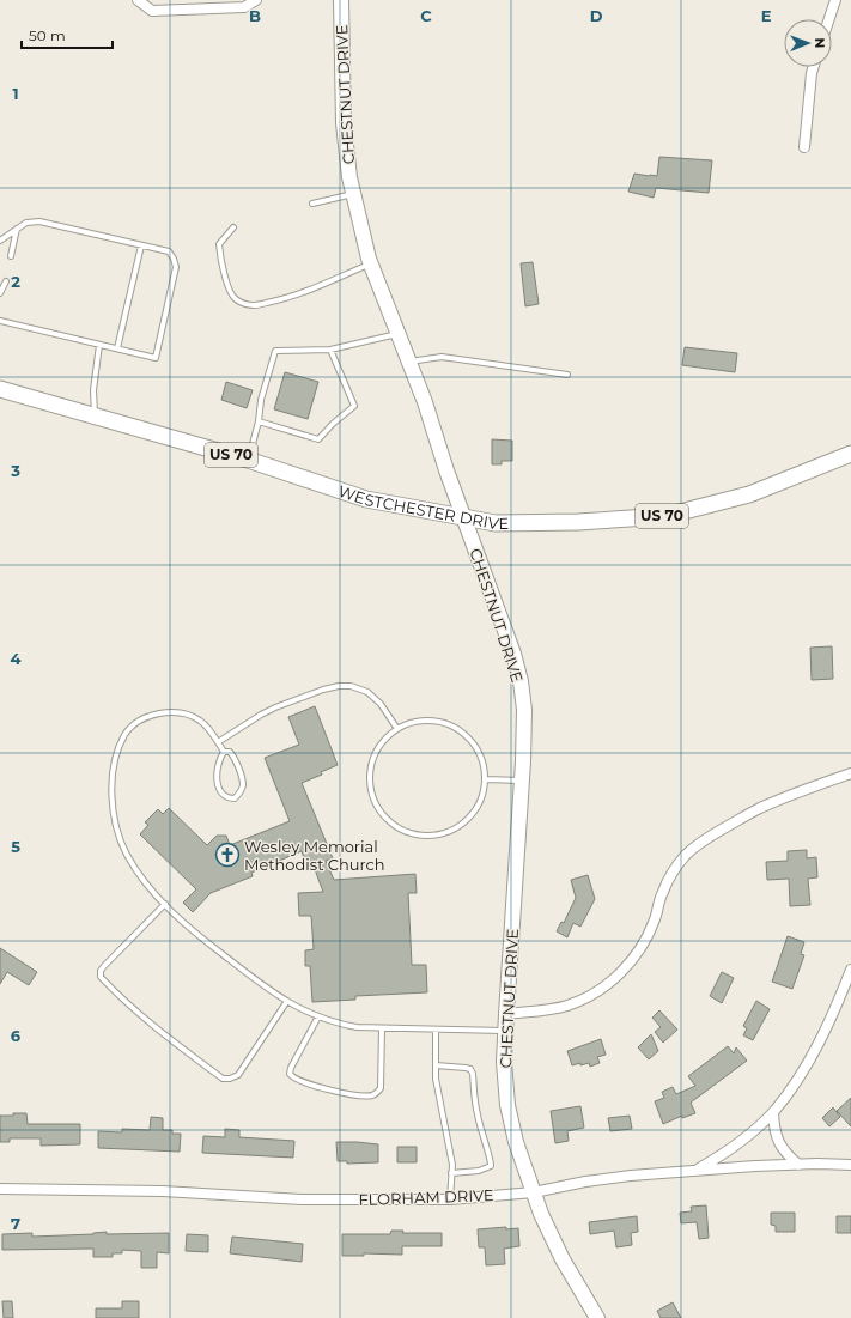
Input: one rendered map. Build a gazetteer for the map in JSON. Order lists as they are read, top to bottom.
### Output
{
  "streets": {
    "main road": ["US 70", "WESTCHESTER DRIVE"],
    "street": ["CHESTNUT DRIVE", "FLORHAM DRIVE"]
  },
  "crossings": [
    ["CHESTNUT DRIVE", "WESTCHESTER DRIVE"],
    ["CHESTNUT DRIVE", "FLORHAM DRIVE"]
  ],
  "places": {
    "church": ["Wesley Memorial Methodist Church"]
  },
  "scale_bar": "50 m",
  "north": "right",
  "grid": {
    "columns": [
      "B",
      "C",
      "D",
      "E"
    ],
    "rows": [
      "1",
      "2",
      "3",
      "4",
      "5",
      "6",
      "7"
    ]
  }
}
